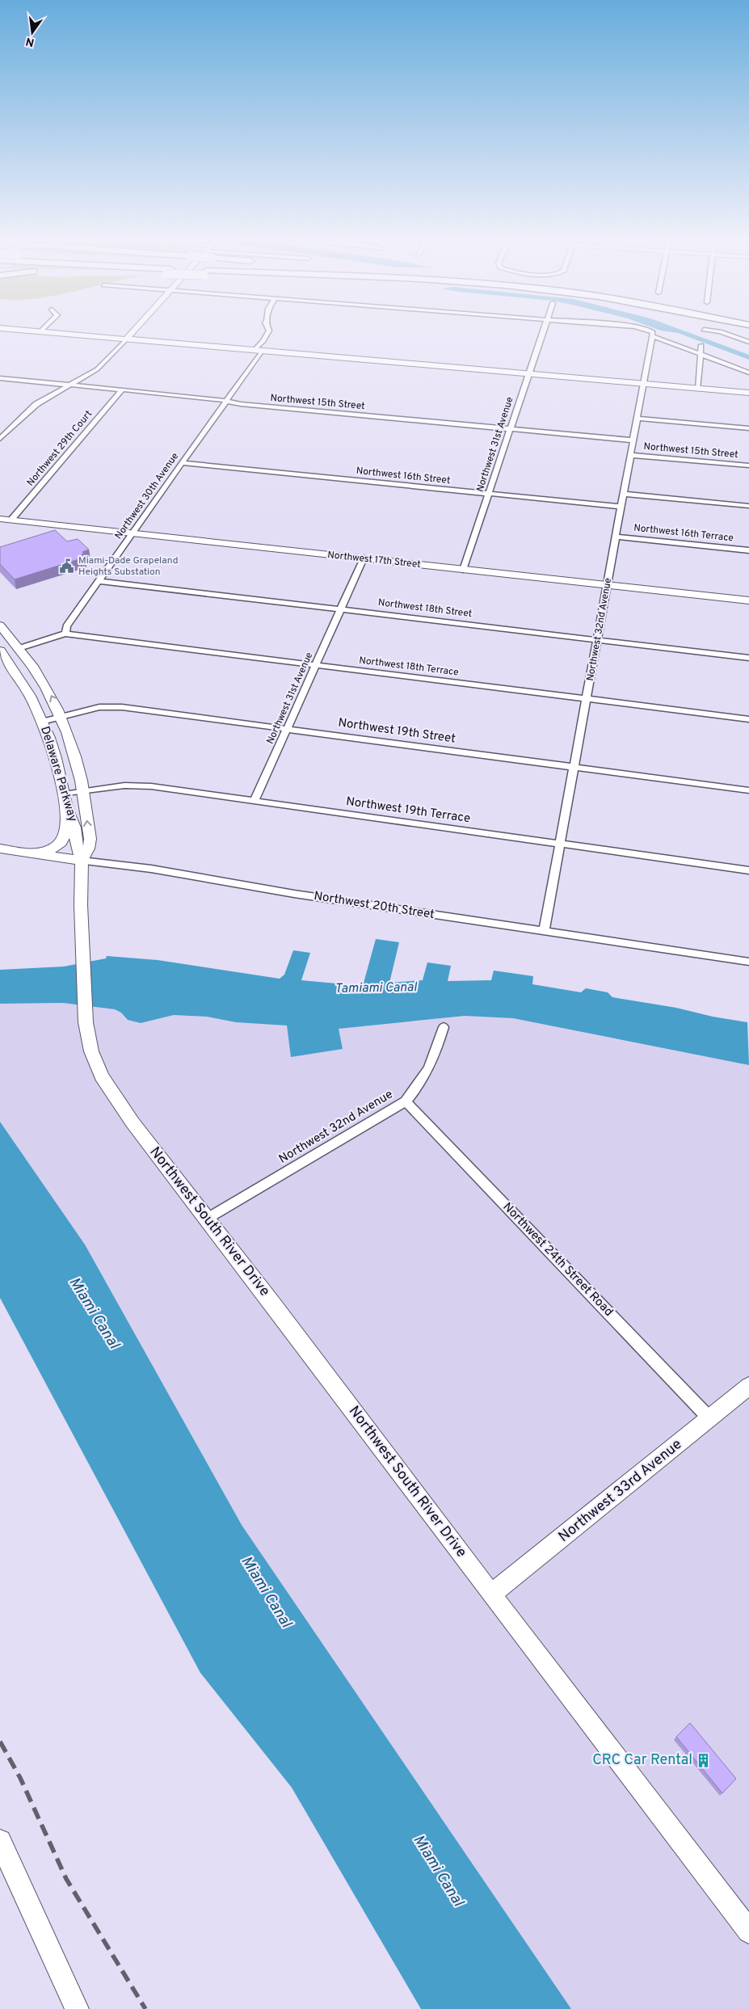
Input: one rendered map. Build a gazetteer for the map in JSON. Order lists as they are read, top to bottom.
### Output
{
  "streets": {
    "street": [
      "Northwest 15th Street",
      "Northwest 31st Avenue",
      "Northwest 29th Court",
      "Northwest 16th Street",
      "Northwest 30th Avenue",
      "Northwest 16th Terrace",
      "Northwest 17th Street",
      "Northwest 18th Street",
      "Northwest 32nd Avenue",
      "Northwest 18th Terrace",
      "Northwest 19th Street",
      "Delaware Parkway",
      "Northwest 19th Terrace",
      "Northwest 20th Street",
      "Northwest South River Drive",
      "Northwest 24th Street Road",
      "Northwest 33rd Avenue"
    ]
  },
  "crossings": [
    ["Northwest 15th Street", "Northwest 31st Avenue"],
    ["Northwest 15th Street", "Northwest 29th Court"],
    ["Northwest 15th Street", "Northwest 30th Avenue"],
    ["Northwest 15th Street", "Northwest 32nd Avenue"],
    ["Northwest 31st Avenue", "Northwest 16th Street"],
    ["Northwest 31st Avenue", "Northwest 17th Street"],
    ["Northwest 31st Avenue", "Northwest 18th Street"],
    ["Northwest 31st Avenue", "Northwest 18th Terrace"],
    ["Northwest 31st Avenue", "Northwest 19th Street"],
    ["Northwest 31st Avenue", "Northwest 19th Terrace"],
    ["Northwest 29th Court", "Northwest 17th Street"],
    ["Northwest 16th Street", "Northwest 30th Avenue"],
    ["Northwest 16th Street", "Northwest 32nd Avenue"],
    ["Northwest 30th Avenue", "Northwest 17th Street"],
    ["Northwest 30th Avenue", "Northwest 18th Street"],
    ["Northwest 30th Avenue", "Northwest 18th Terrace"],
    ["Northwest 16th Terrace", "Northwest 32nd Avenue"],
    ["Northwest 17th Street", "Northwest 32nd Avenue"],
    ["Northwest 18th Street", "Northwest 32nd Avenue"],
    ["Northwest 32nd Avenue", "Northwest 18th Terrace"],
    ["Northwest 32nd Avenue", "Northwest 19th Street"],
    ["Northwest 32nd Avenue", "Northwest 19th Terrace"],
    ["Northwest 32nd Avenue", "Northwest 20th Street"],
    ["Northwest 32nd Avenue", "Northwest South River Drive"],
    ["Northwest 32nd Avenue", "Northwest 24th Street Road"],
    ["Northwest 19th Street", "Delaware Parkway"],
    ["Delaware Parkway", "Northwest 19th Terrace"],
    ["Delaware Parkway", "Northwest 20th Street"],
    ["Delaware Parkway", "Northwest South River Drive"],
    ["Northwest South River Drive", "Northwest 33rd Avenue"],
    ["Northwest 24th Street Road", "Northwest 33rd Avenue"]
  ],
  "water": ["Tamiami Canal", "Miami Canal"],
  "places": {
    "public building": ["Miami-Dade Grapeland Heights Substation"],
    "building": ["CRC Car Rental"]
  },
  "north": "bottom"
}
